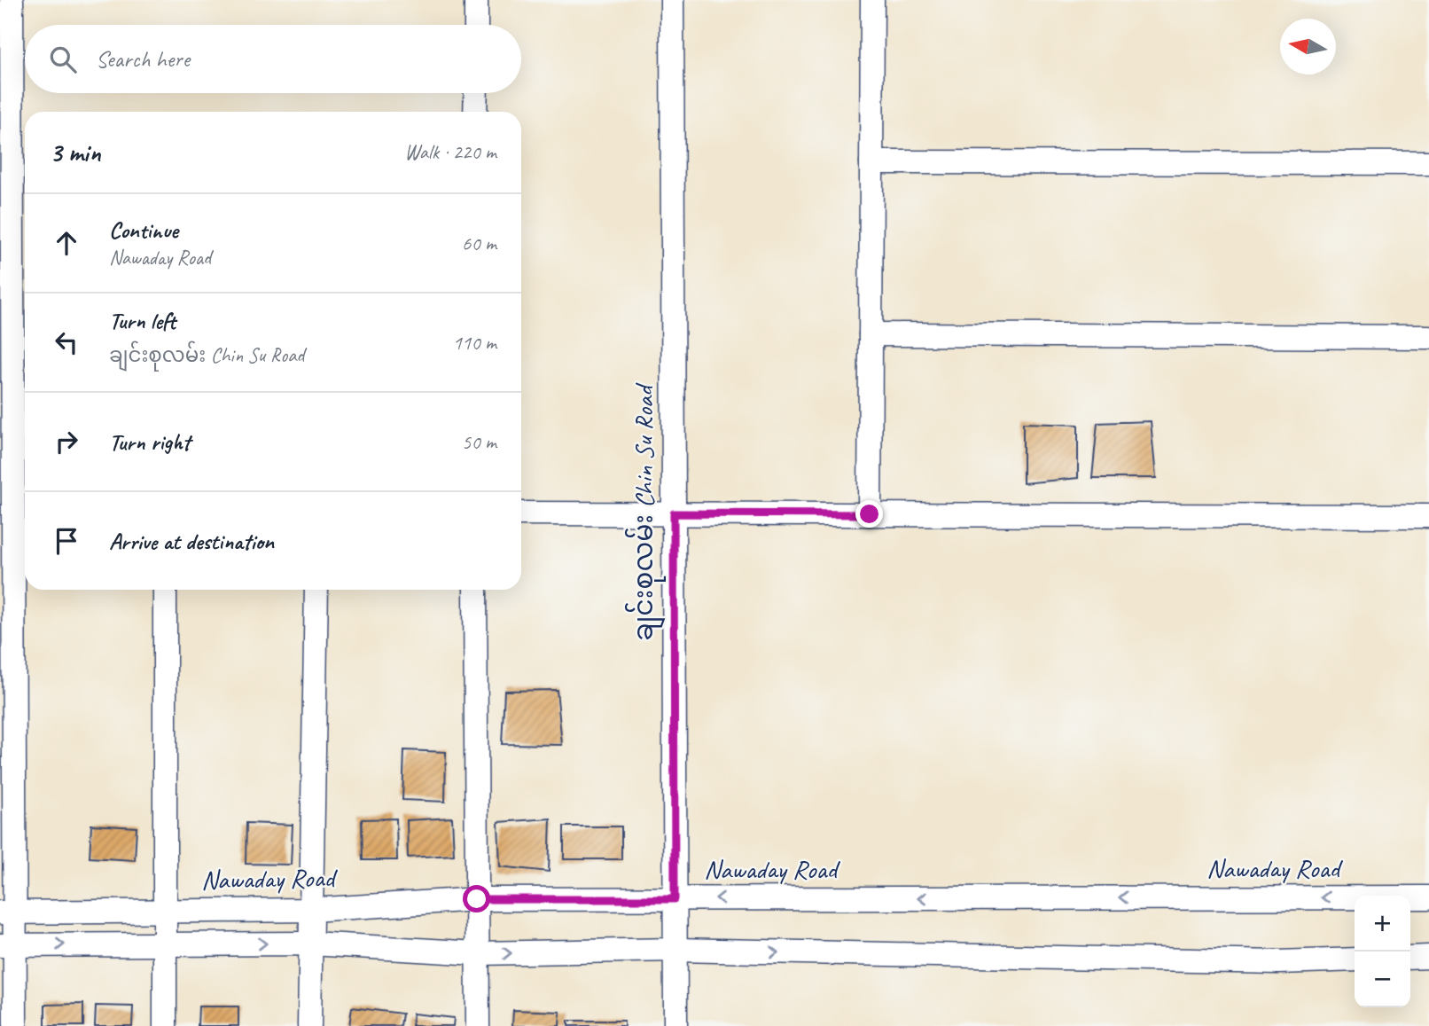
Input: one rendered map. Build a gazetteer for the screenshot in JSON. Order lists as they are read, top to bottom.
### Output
{
  "streets": {
    "street": ["ချင်းစုလမ်း Chin Su Road", "Nawaday Road"]
  },
  "crossings": [
    ["ချင်းစုလမ်း Chin Su Road", "Nawaday Road"]
  ],
  "north": "left",
  "page": {
    "search": "Search here",
    "heading": ["3 min", "Walk · 220 m"],
    "list": [
      ["Continue", "Nawaday Road", "60 m"],
      ["Turn left", "ချင်းစုလမ်း Chin Su Road", "110 m"],
      ["Turn right", "50 m"],
      "Arrive at destination"
    ],
    "map_buttons": ["+", "−"]
  }
}
